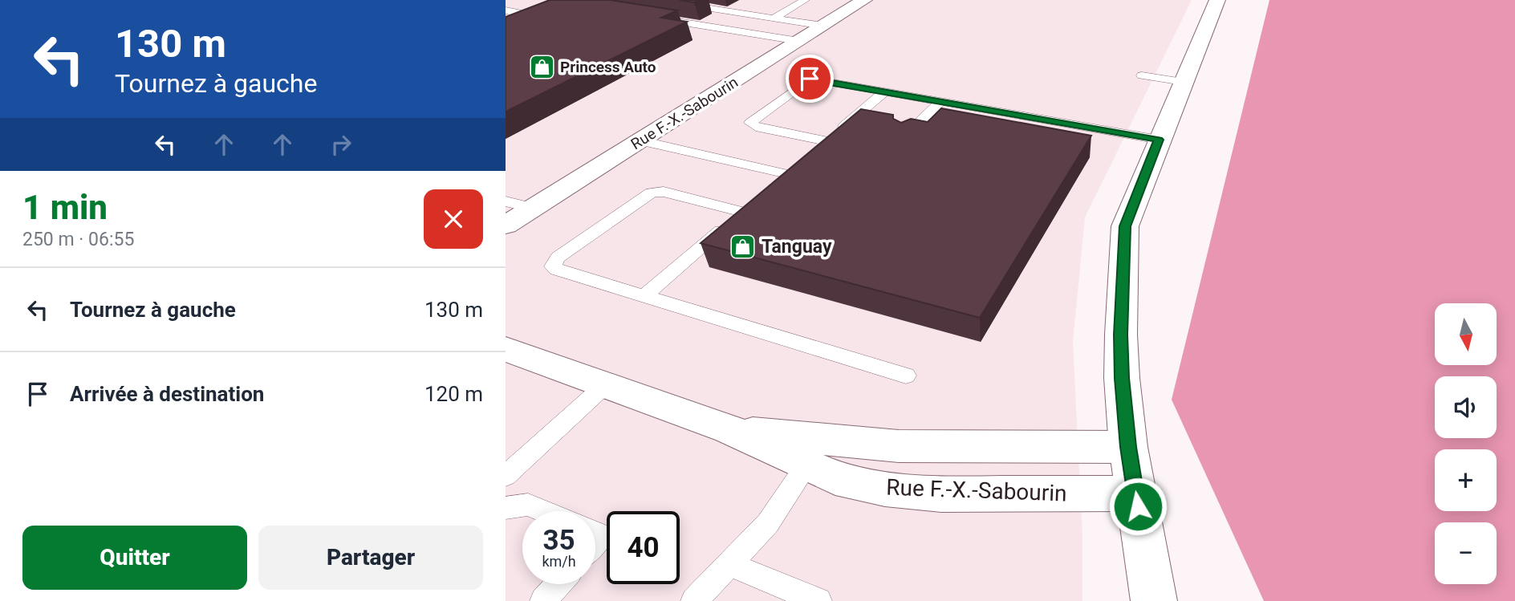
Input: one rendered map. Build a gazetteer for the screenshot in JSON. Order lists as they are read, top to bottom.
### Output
{
  "streets": {
    "street": ["Rue F.-X.-Sabourin"]
  },
  "places": {
    "shop": ["Princess Auto", "Tanguay"]
  },
  "north": "bottom",
  "page": {
    "turn": ["130 m", "Tournez à gauche"],
    "heading": ["1 min", "250 m · 06:55"],
    "list": [
      {
        "name": "Tournez à gauche",
        "value": "130 m"
      },
      {
        "name": "Arrivée à destination",
        "value": "120 m"
      }
    ],
    "map_buttons": ["+", "−"],
    "speed": "35 km/h",
    "limit": "40",
    "buttons": ["Quitter", "Partager"]
  }
}
